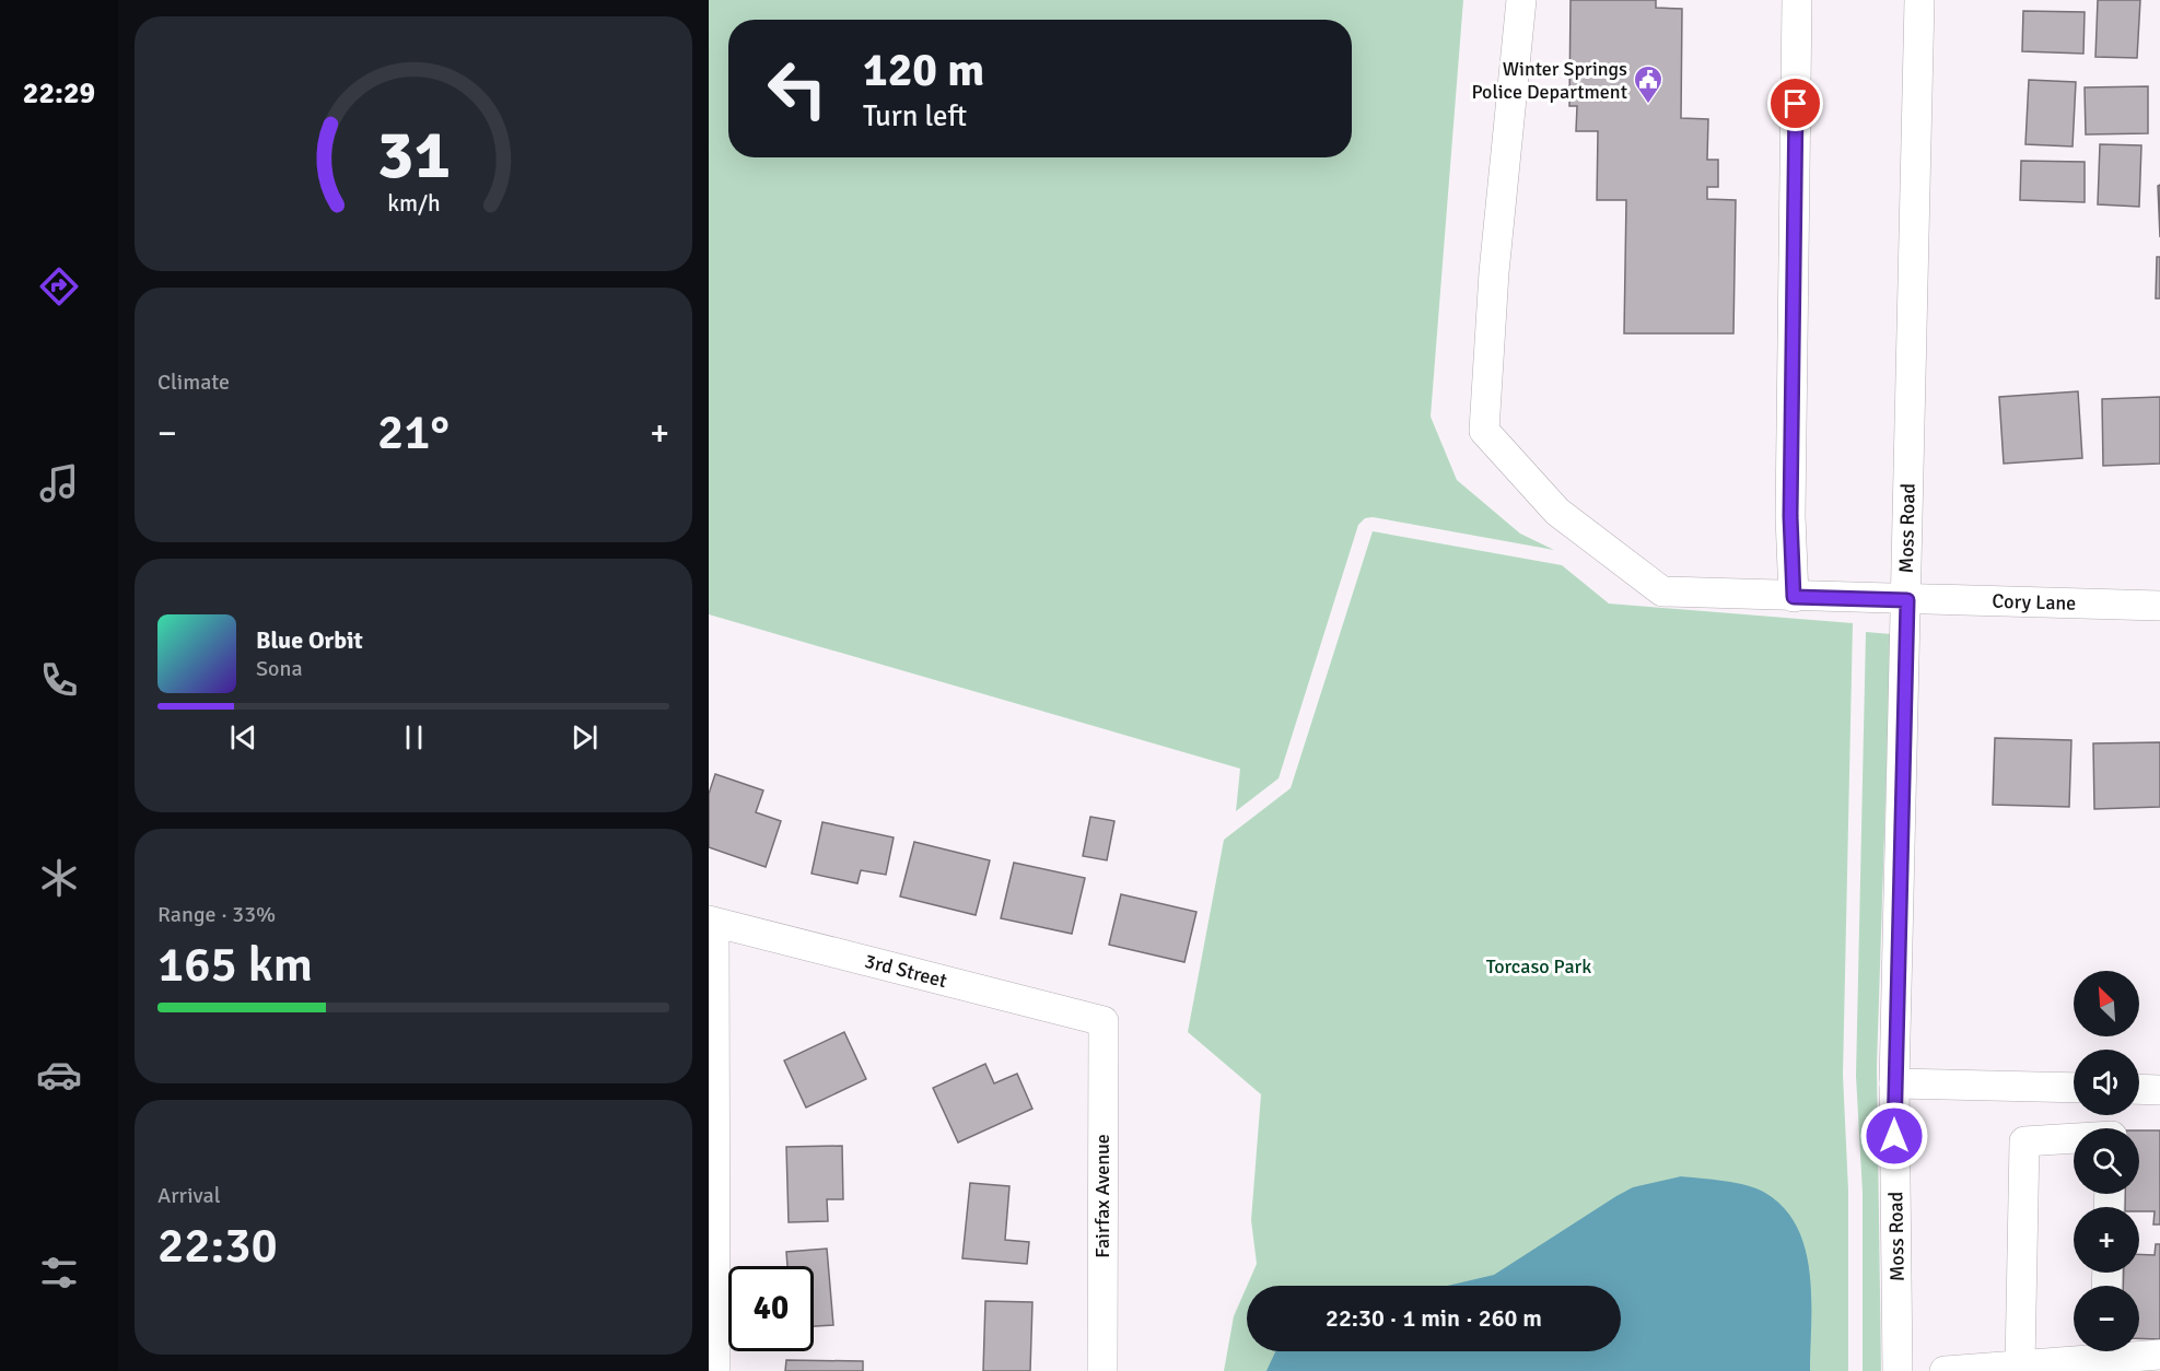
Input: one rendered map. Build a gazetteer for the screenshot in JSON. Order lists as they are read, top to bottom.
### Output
{
  "streets": {
    "street": [
      "Moss Road",
      "Cory Lane",
      "3rd Street",
      "Fairfax Avenue"
    ]
  },
  "crossings": [
    ["Moss Road", "Cory Lane"],
    ["3rd Street", "Fairfax Avenue"]
  ],
  "parks": ["Torcaso Park"],
  "places": {
    "public building": ["Winter Springs Police Department"]
  },
  "north": "top left",
  "page": {
    "tabs": "22:29",
    "turn": ["120 m", "Turn left"],
    "tile": [
      "Climate",
      ["Range · 33%", "165 km"],
      ["Arrival", "22:30"]
    ],
    "heat": ["−", "21°", "+"],
    "song": ["Blue Orbit", "Sona"],
    "map_buttons": ["+", "−"],
    "limit": "40",
    "trip": "22:30 · 1 min · 260 m",
    "gauge": ["31", "km/h"]
  }
}
